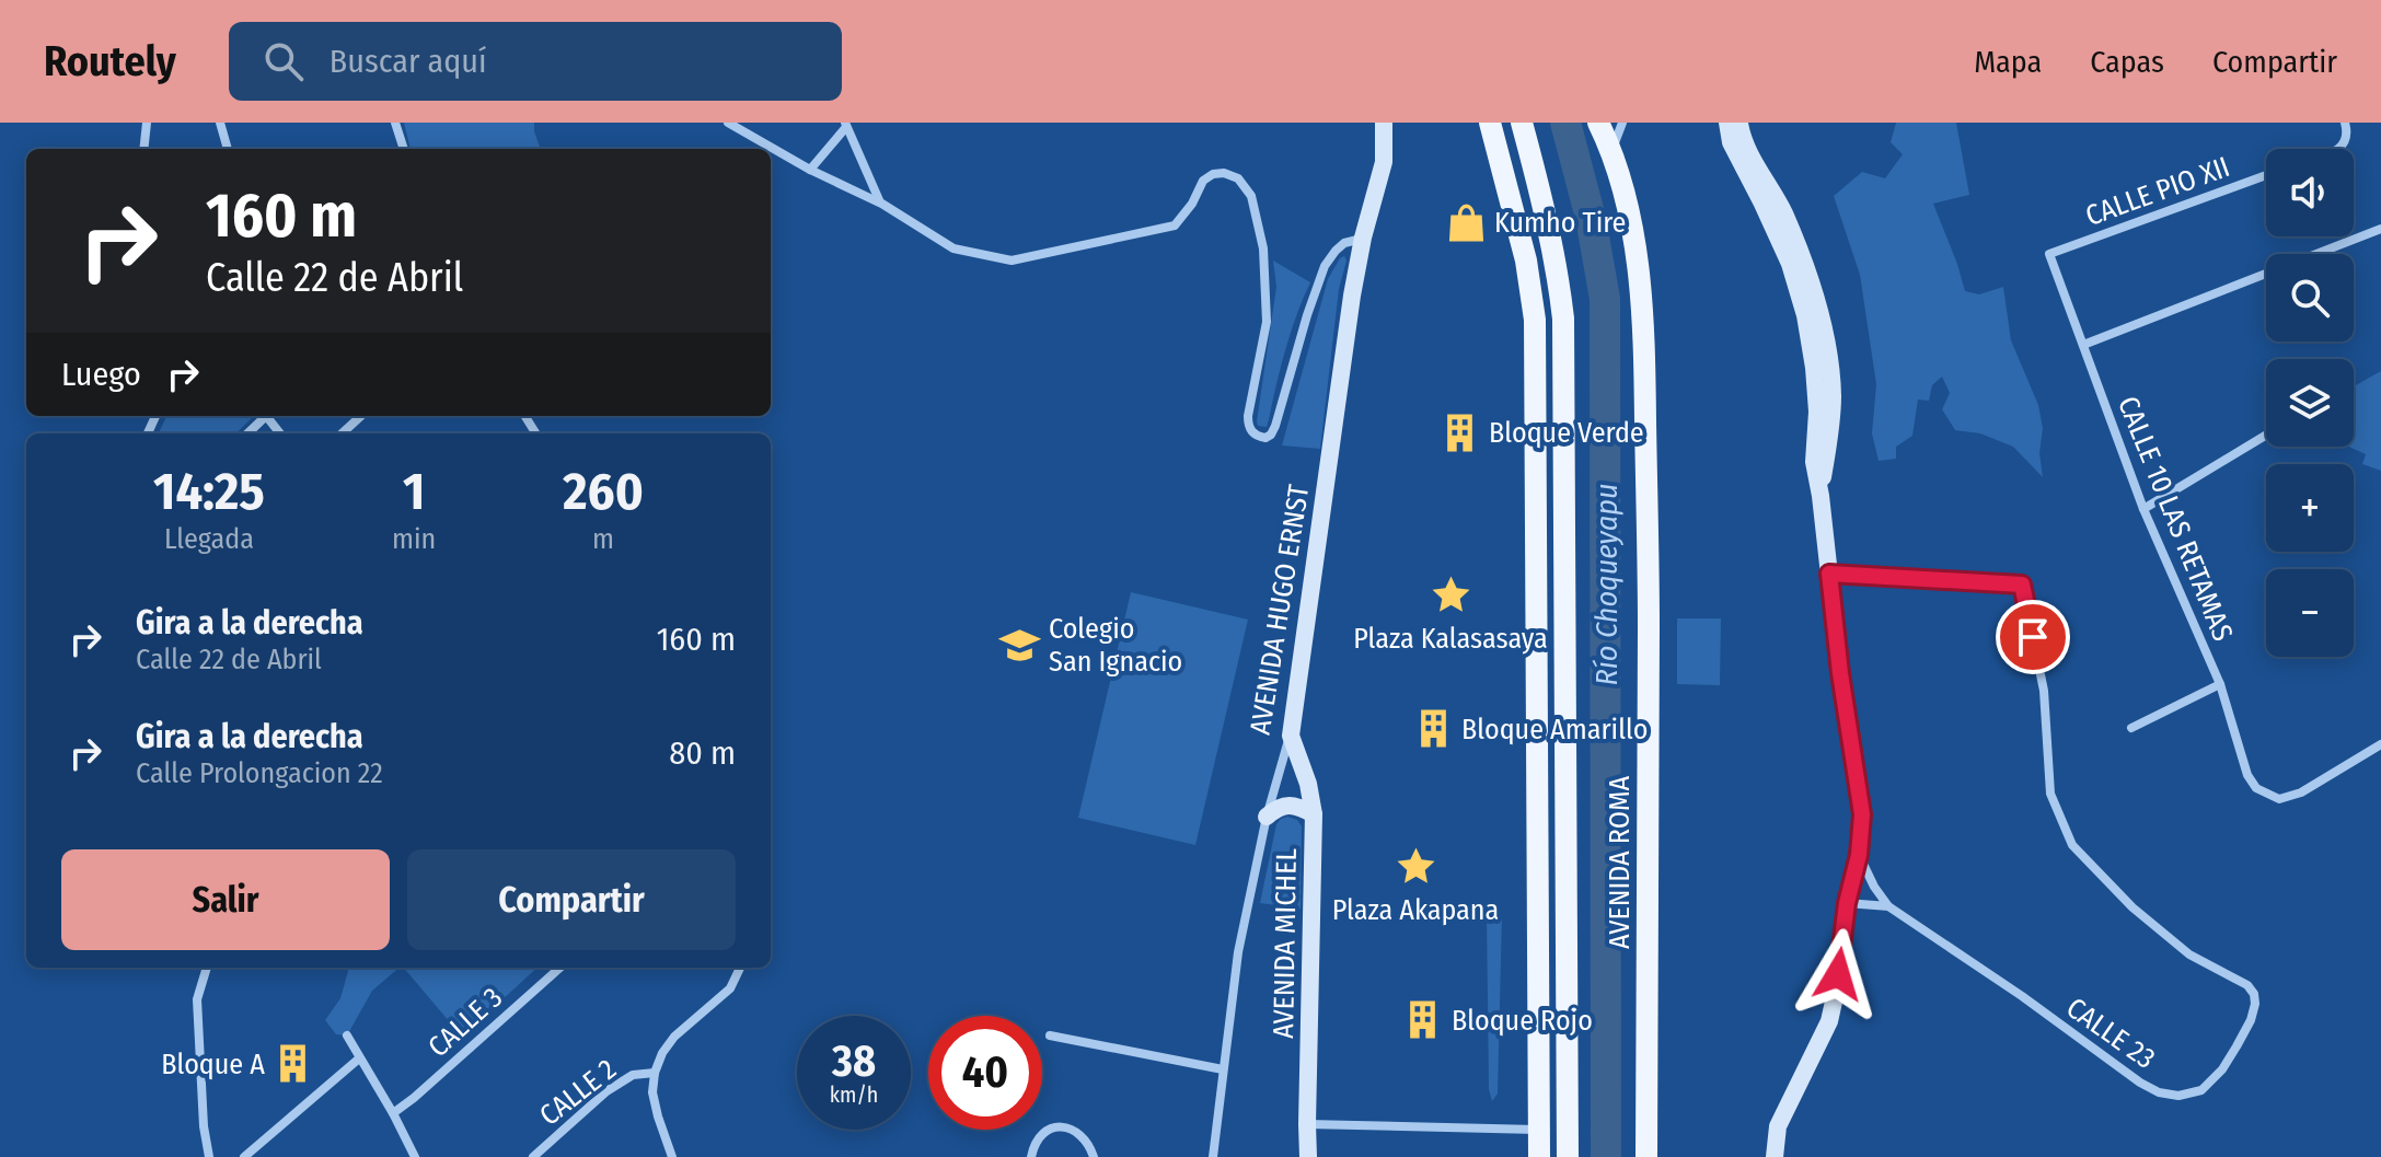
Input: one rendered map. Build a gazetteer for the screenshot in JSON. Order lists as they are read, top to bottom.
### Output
{
  "streets": {
    "main road": ["AVENIDA ROMA"],
    "street": [
      "CALLE PIO XII",
      "CALLE 10 LAS RETAMAS",
      "AVENIDA HUGO ERNST",
      "AVENIDA MICHEL",
      "CALLE 3",
      "CALLE 23",
      "CALLE 2"
    ]
  },
  "crossings": [
    ["CALLE PIO XII", "CALLE 10 LAS RETAMAS"],
    ["AVENIDA HUGO ERNST", "AVENIDA MICHEL"]
  ],
  "water": ["Río Choqueyapu"],
  "places": {
    "shop": ["Kumho Tire"],
    "building": [
      "Bloque Verde",
      "Bloque Amarillo",
      "Bloque Rojo",
      "Bloque A"
    ],
    "place": ["Plaza Kalasasaya", "Plaza Akapana"],
    "school or university": ["Colegio San Ignacio"]
  },
  "page": {
    "header": "Routely",
    "search": "Buscar aquí",
    "nav": ["Mapa", "Capas", "Compartir"],
    "map_buttons": ["+", "−"],
    "turn": ["160 m", "Calle 22 de Abril"],
    "then": "Luego",
    "eta": [
      "14:25",
      "Llegada",
      "1",
      "min",
      "260",
      "m"
    ],
    "list": [
      {
        "name": "Gira a la derecha",
        "note": "Calle 22 de Abril",
        "value": "160 m"
      },
      {
        "name": "Gira a la derecha",
        "note": "Calle Prolongacion 22",
        "value": "80 m"
      }
    ],
    "buttons": ["Salir", "Compartir"],
    "speed": "38 km/h",
    "limit": "40"
  }
}
